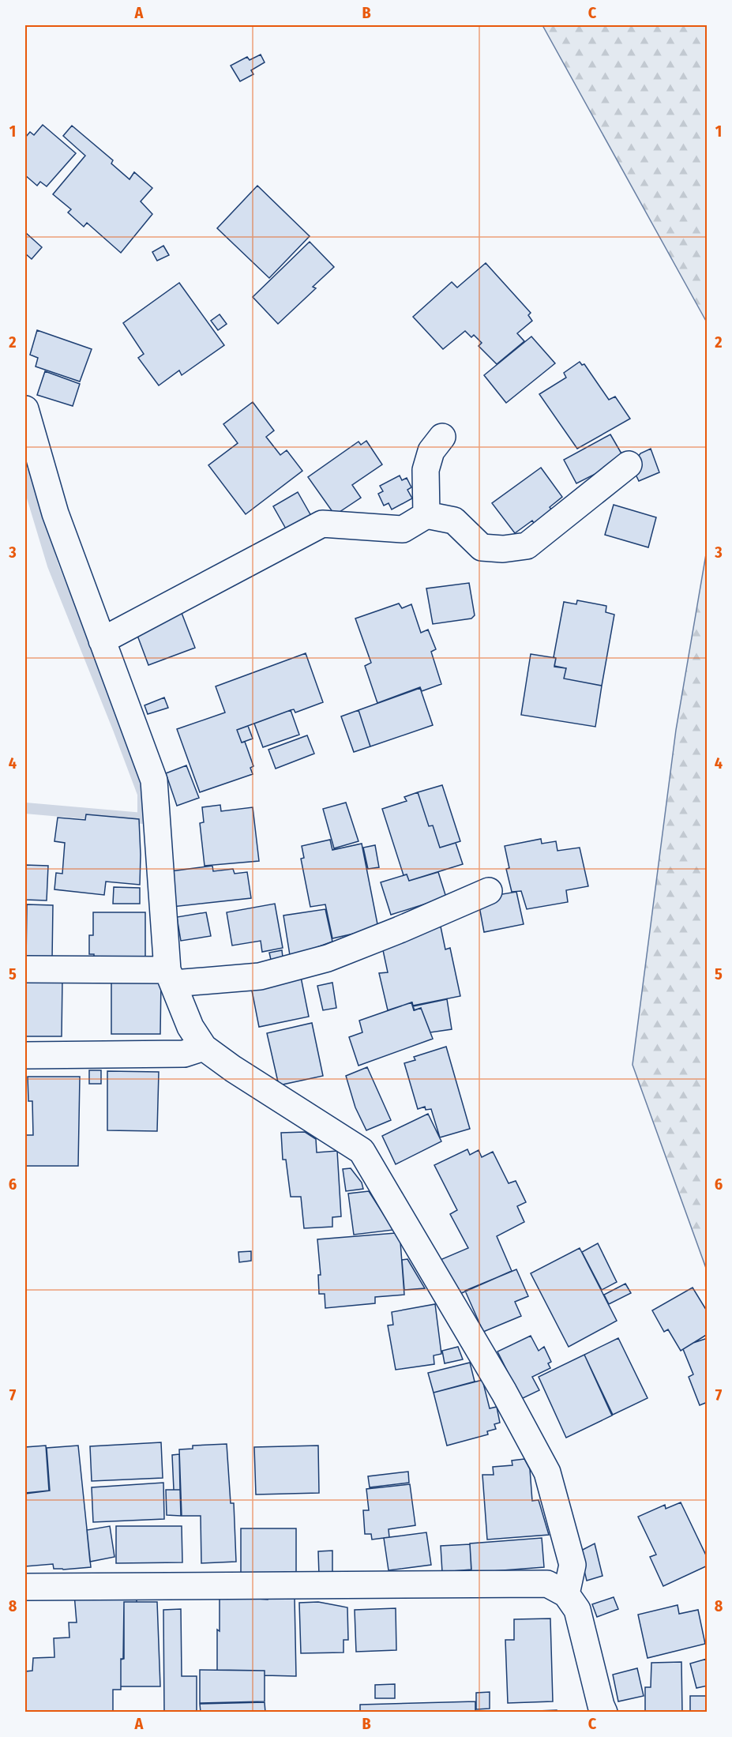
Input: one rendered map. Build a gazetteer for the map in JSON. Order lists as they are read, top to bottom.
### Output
{
  "grid": {
    "columns": ["A", "B", "C"],
    "rows": [
      "1",
      "2",
      "3",
      "4",
      "5",
      "6",
      "7",
      "8"
    ]
  }
}
